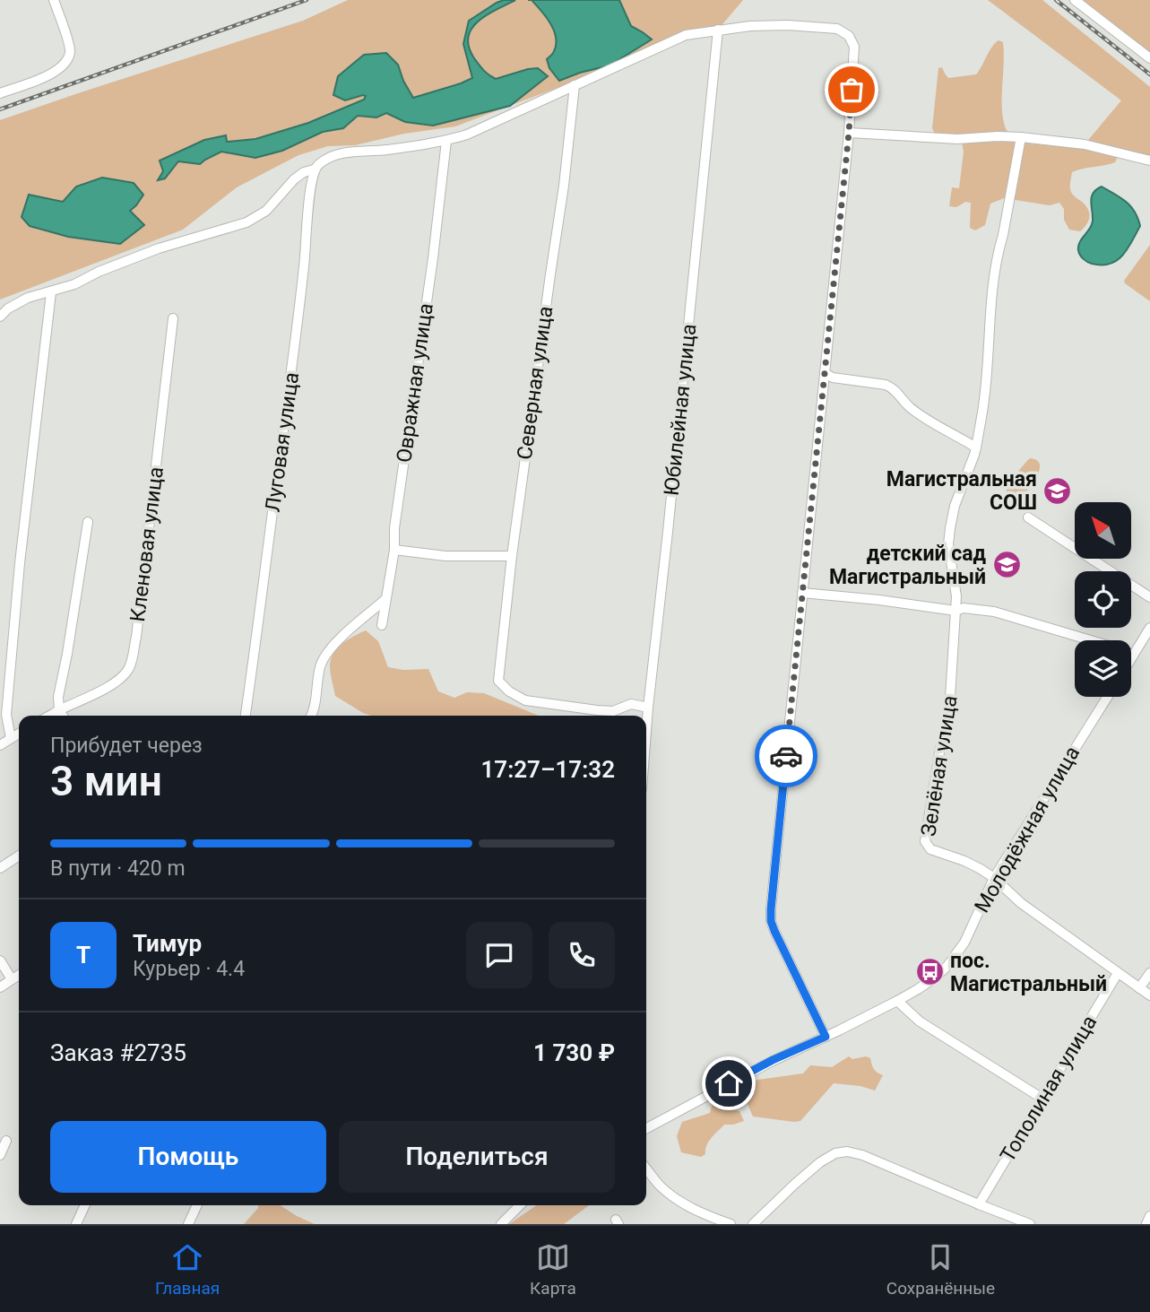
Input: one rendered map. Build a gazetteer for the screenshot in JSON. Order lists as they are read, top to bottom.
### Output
{
  "streets": {
    "street": [
      "Овражная улица",
      "Северная улица",
      "Юбилейная улица",
      "Луговая улица",
      "Кленовая улица",
      "Зелёная улица",
      "Молодёжная улица",
      "Тополиная улица"
    ]
  },
  "crossings": [
    ["Северная улица", "Юбилейная улица"],
    ["Зелёная улица", "Молодёжная улица"]
  ],
  "places": {
    "school or university": ["Магистральная СОШ", "детский сад Магистральный"],
    "bus stop": ["пос. Магистральный"]
  },
  "north": "top left",
  "page": {
    "heading": ["3 мин", "Прибудет через", "17:27–17:32"],
    "panel": [
      "Тимур",
      "Курьер · 4.4",
      "Заказ #2735",
      "1 730 ₽"
    ],
    "bar": "В пути · 420 m",
    "round": "Т",
    "buttons": ["Помощь", "Поделиться"],
    "tabs": ["Главная", "Карта", "Сохранённые"]
  }
}
